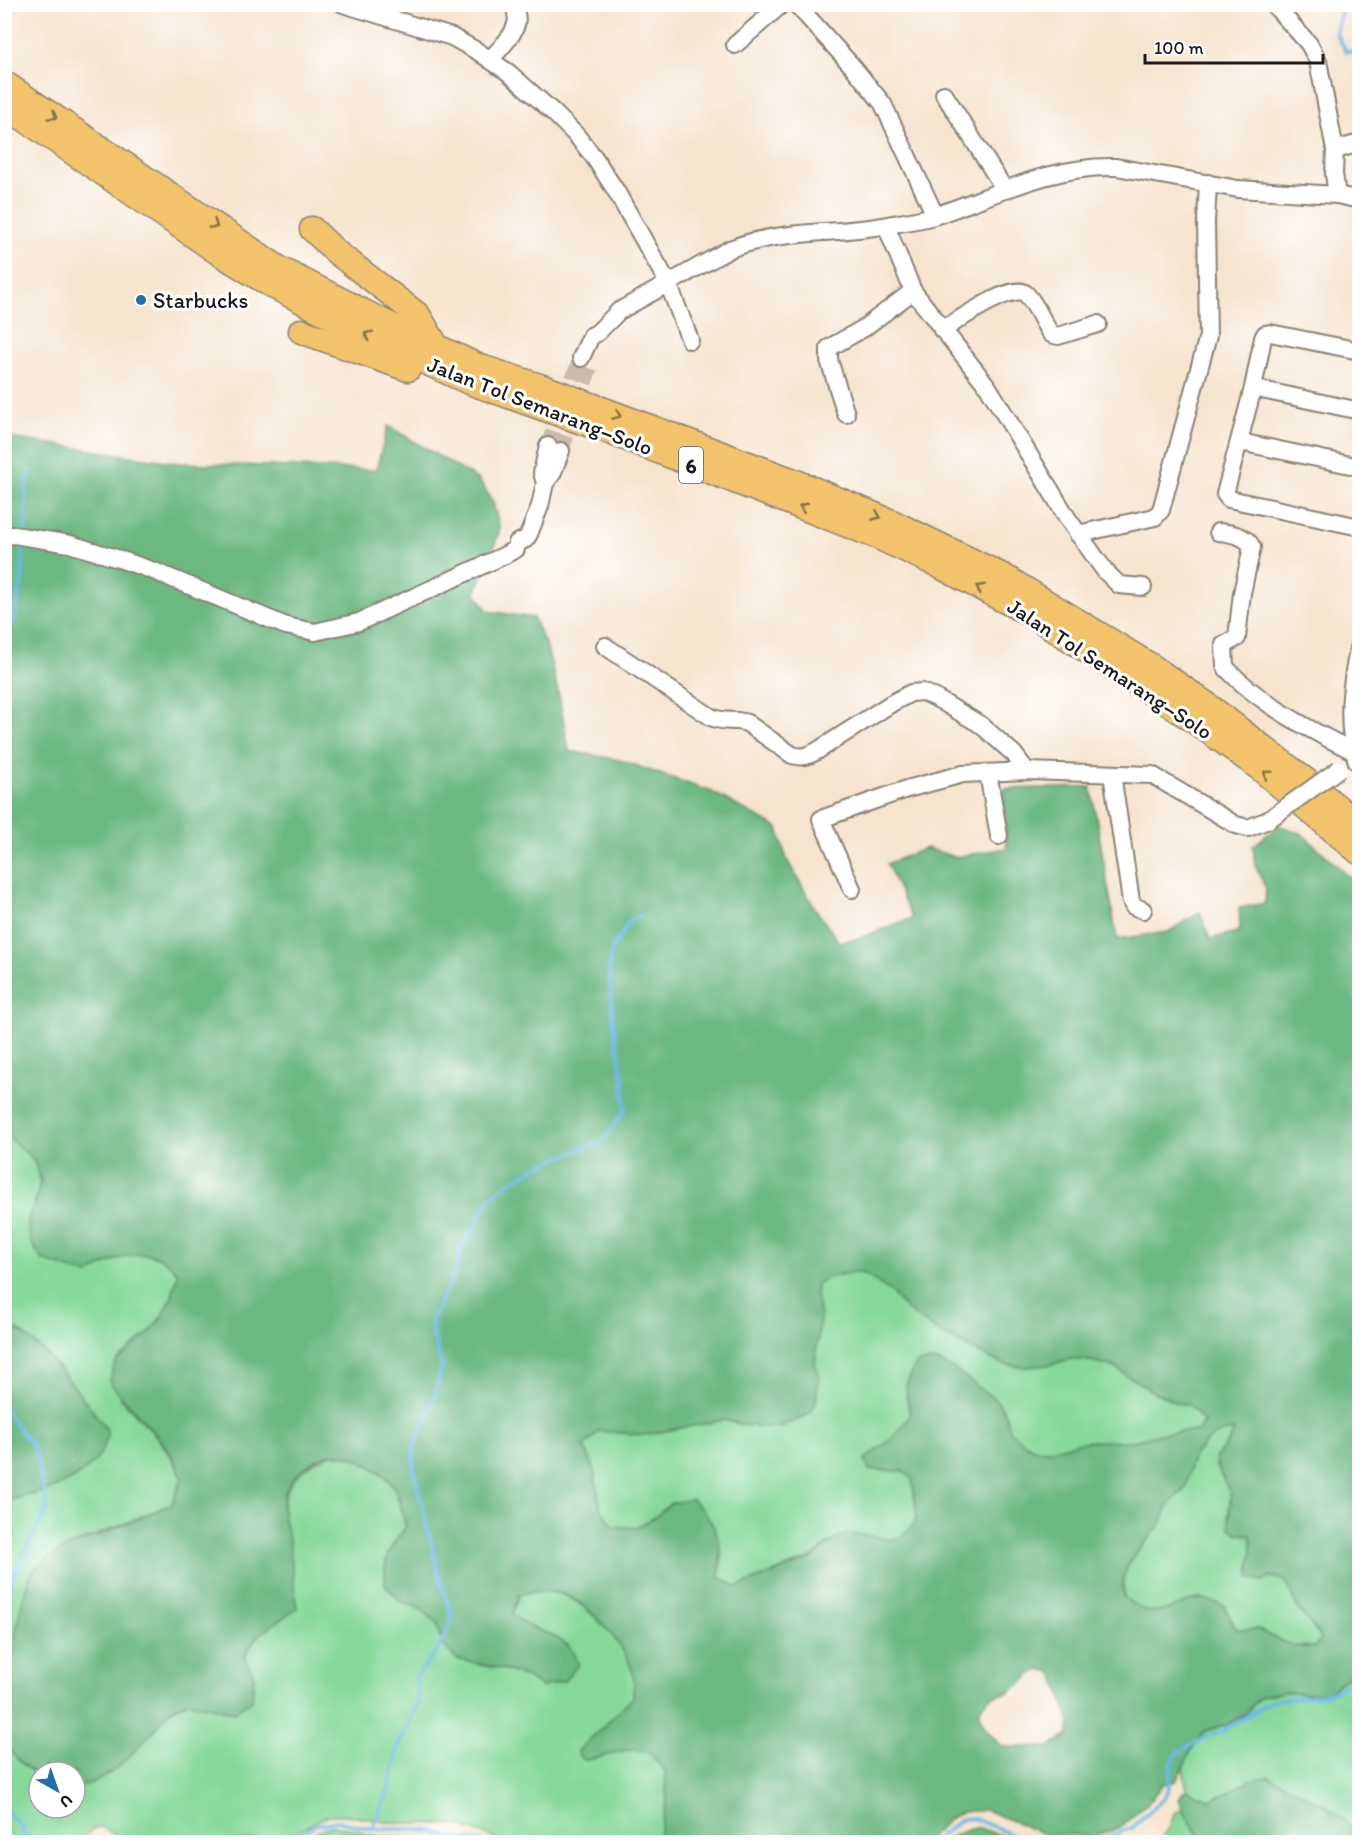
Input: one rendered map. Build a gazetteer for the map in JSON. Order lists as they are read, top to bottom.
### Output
{
  "streets": {
    "highway": ["Jalan Tol Semarang–Solo", "6"]
  },
  "places": ["Starbucks"],
  "scale_bar": "100 m",
  "north": "bottom right"
}
